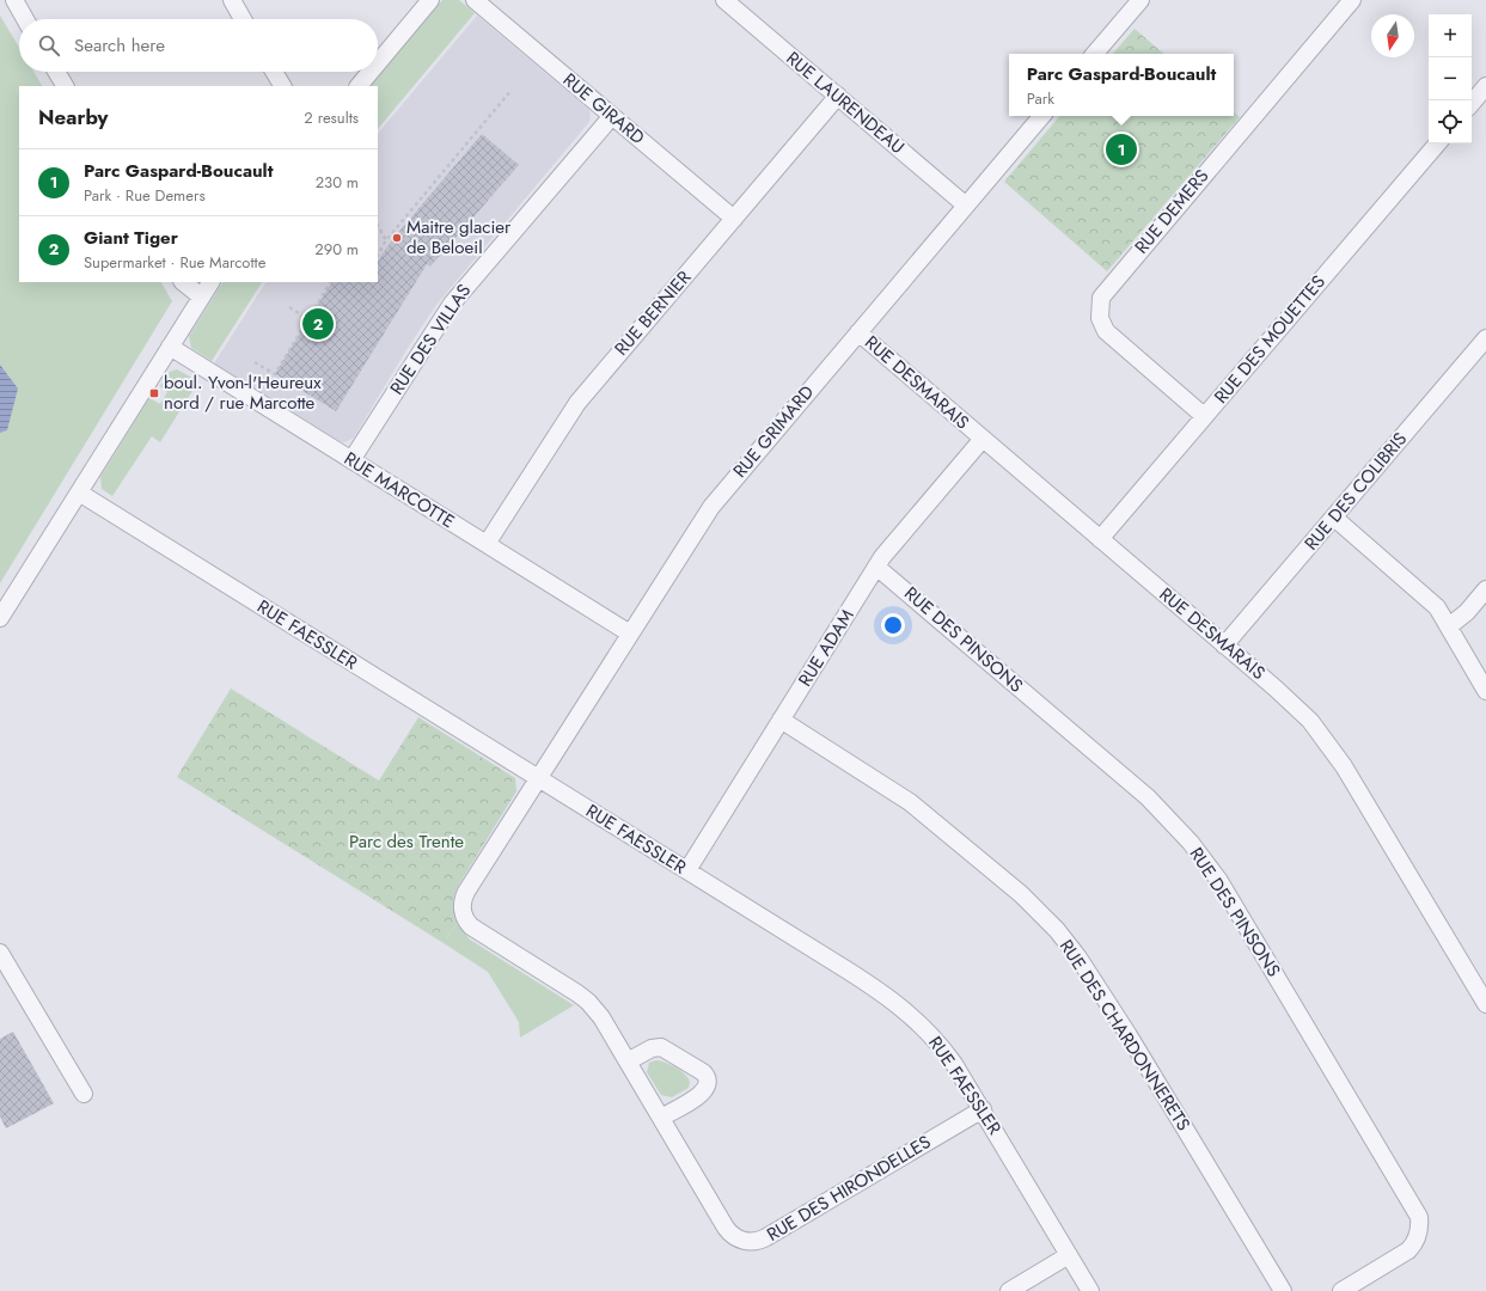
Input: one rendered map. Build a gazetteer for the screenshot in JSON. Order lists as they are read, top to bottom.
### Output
{
  "streets": {
    "street": [
      "RUE LAURENDEAU",
      "RUE GIRARD",
      "RUE DEMERS",
      "RUE BERNIER",
      "RUE DES VILLAS",
      "RUE DES MOUETTES",
      "RUE DESMARAIS",
      "RUE GRIMARD",
      "RUE MARCOTTE",
      "RUE DES COLIBRIS",
      "RUE FAESSLER",
      "RUE DES PINSONS",
      "RUE ADAM",
      "RUE DES CHARDONNERETS",
      "RUE DES HIRONDELLES"
    ]
  },
  "crossings": [
    ["RUE LAURENDEAU", "RUE BERNIER"],
    ["RUE LAURENDEAU", "RUE GRIMARD"],
    ["RUE GIRARD", "RUE BERNIER"],
    ["RUE GIRARD", "RUE DES VILLAS"],
    ["RUE DEMERS", "RUE DES MOUETTES"],
    ["RUE BERNIER", "RUE MARCOTTE"],
    ["RUE DES VILLAS", "RUE MARCOTTE"],
    ["RUE DES MOUETTES", "RUE DESMARAIS"],
    ["RUE DESMARAIS", "RUE GRIMARD"],
    ["RUE DESMARAIS", "RUE DES COLIBRIS"],
    ["RUE DESMARAIS", "RUE ADAM"],
    ["RUE GRIMARD", "RUE MARCOTTE"],
    ["RUE GRIMARD", "RUE FAESSLER"],
    ["RUE GRIMARD", "RUE DES HIRONDELLES"],
    ["RUE FAESSLER", "RUE ADAM"],
    ["RUE FAESSLER", "RUE DES HIRONDELLES"],
    ["RUE DES PINSONS", "RUE ADAM"],
    ["RUE ADAM", "RUE DES CHARDONNERETS"]
  ],
  "parks": ["Parc des Trente"],
  "places": {
    "other": ["Maitre glacier de Beloeil"],
    "transit": ["boul. Yvon-l'Heureux nord / rue Marcotte"]
  },
  "north": "bottom",
  "page": {
    "map_buttons": ["+", "−"],
    "search": "Search here",
    "popup": ["Parc Gaspard-Boucault", "Park"],
    "heading": ["Nearby", "2 results"],
    "pins": ["1", "2"],
    "list": [
      {
        "mark": "1",
        "name": "Parc Gaspard-Boucault",
        "note": "Park · Rue Demers",
        "value": "230 m"
      },
      {
        "mark": "2",
        "name": "Giant Tiger",
        "note": "Supermarket · Rue Marcotte",
        "value": "290 m"
      }
    ]
  }
}
